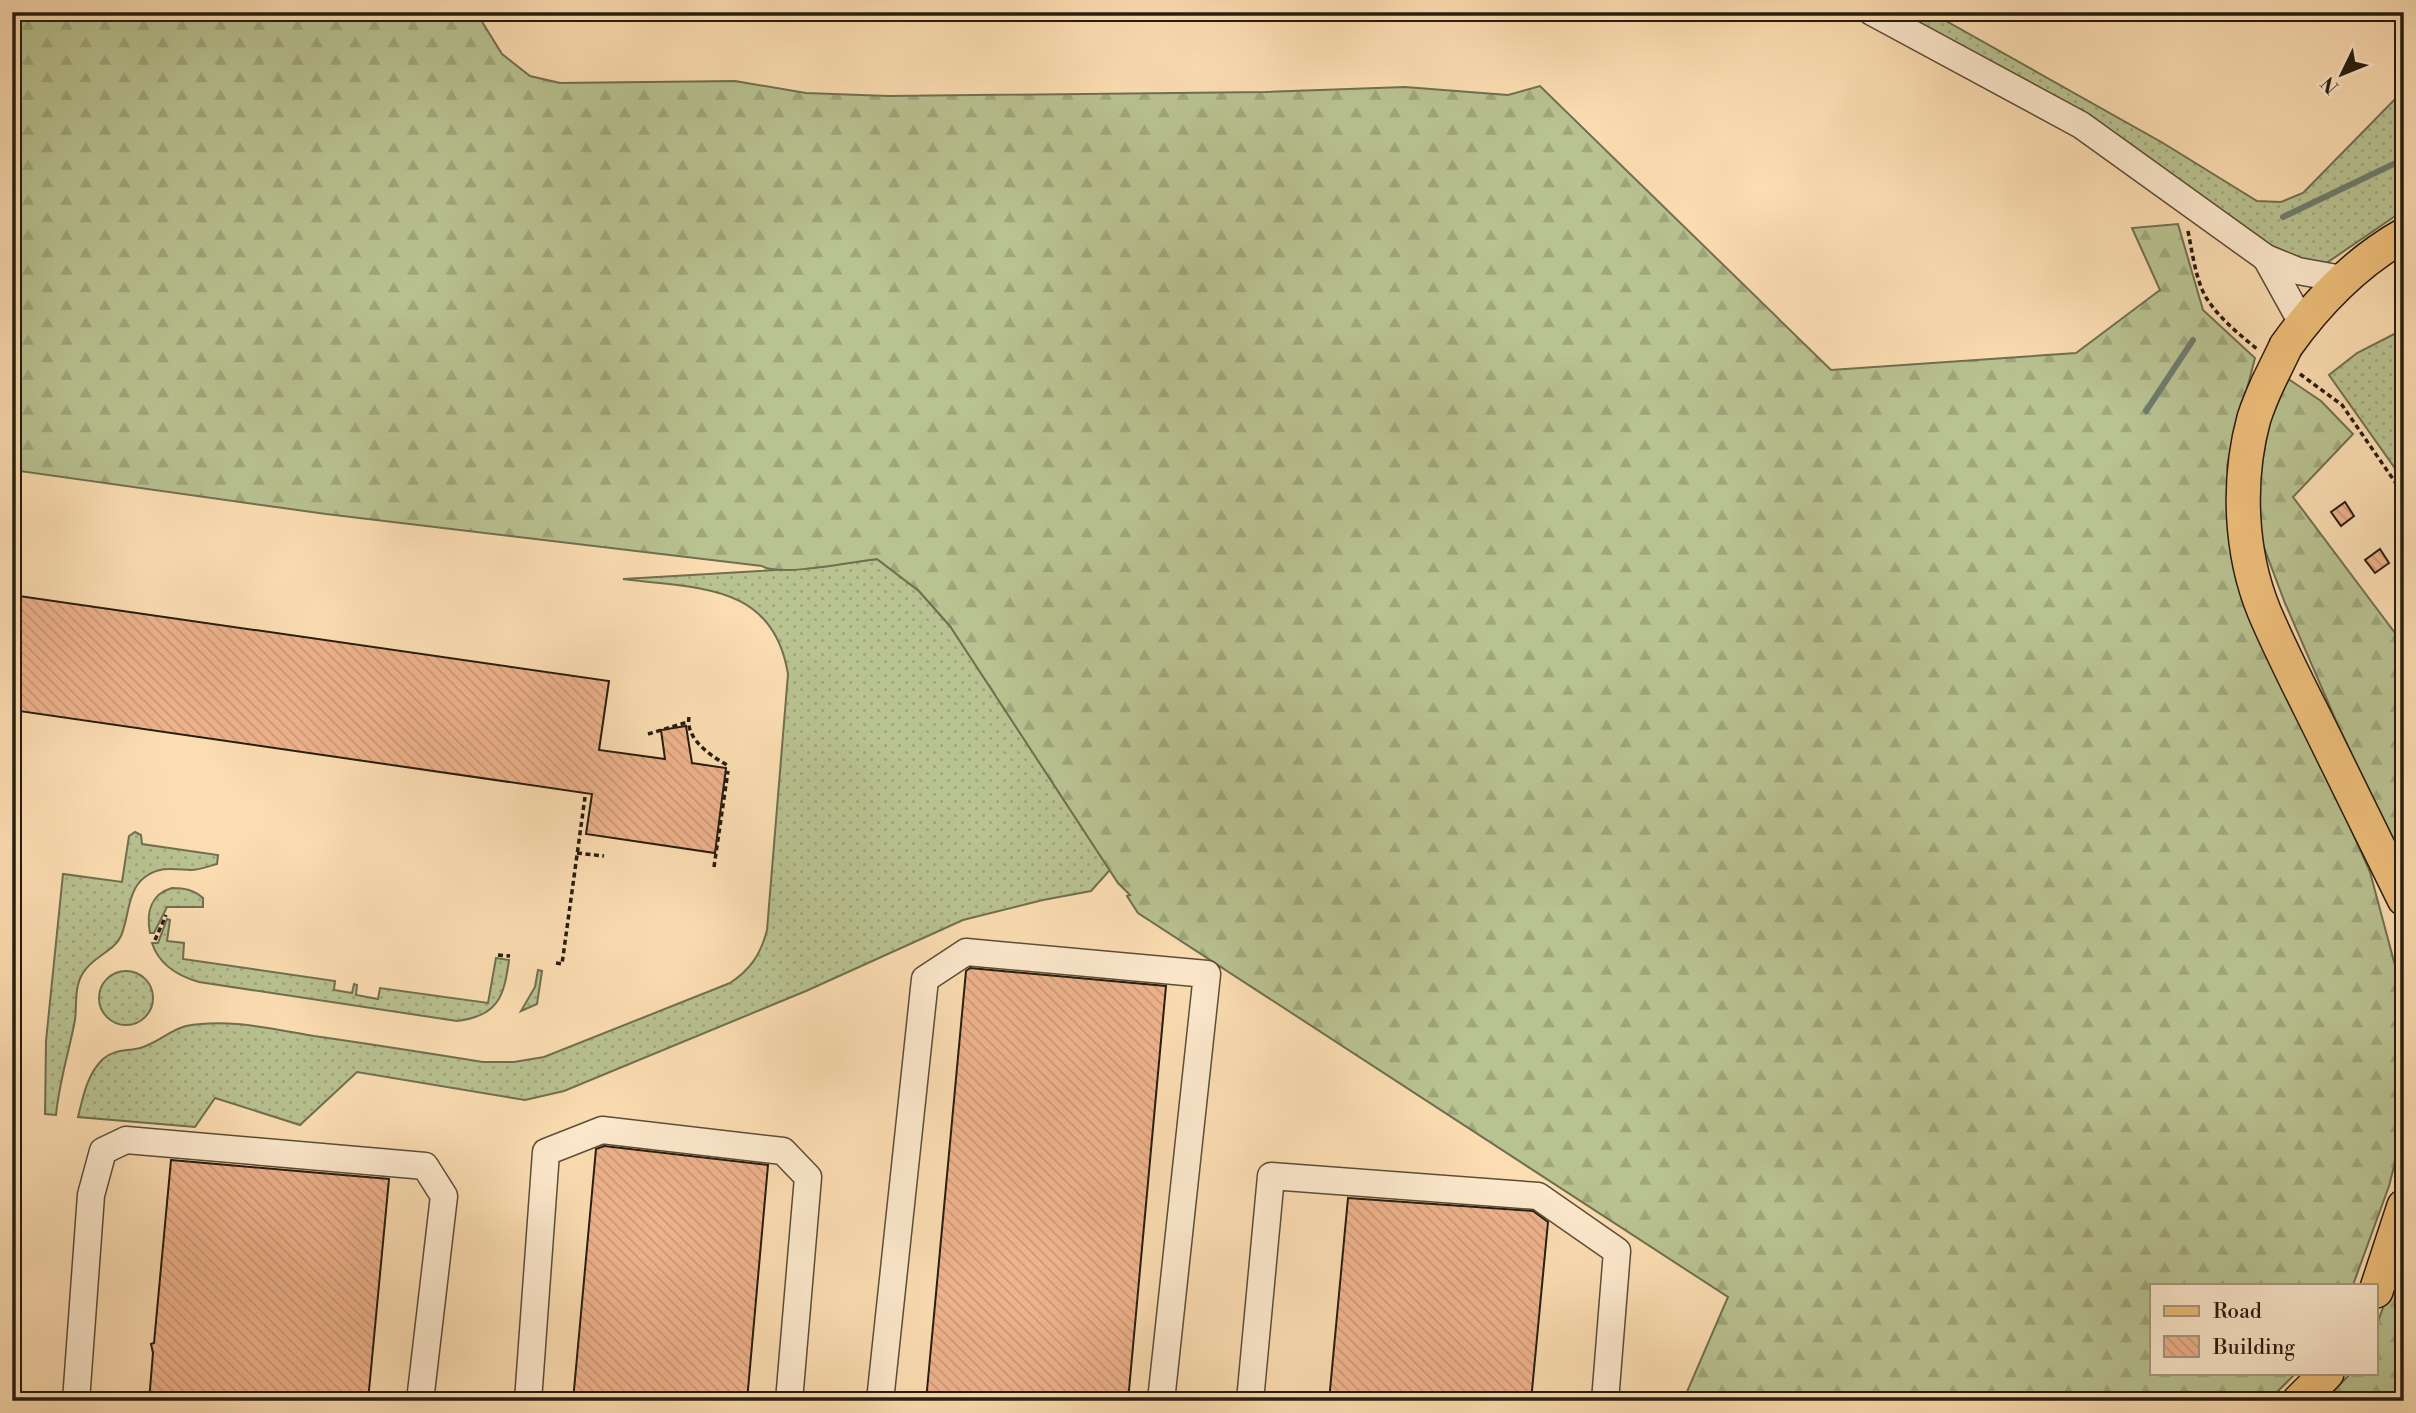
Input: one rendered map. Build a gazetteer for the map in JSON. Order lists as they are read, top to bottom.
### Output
{
  "legend": ["Road", "Building"],
  "north": "bottom left"
}
